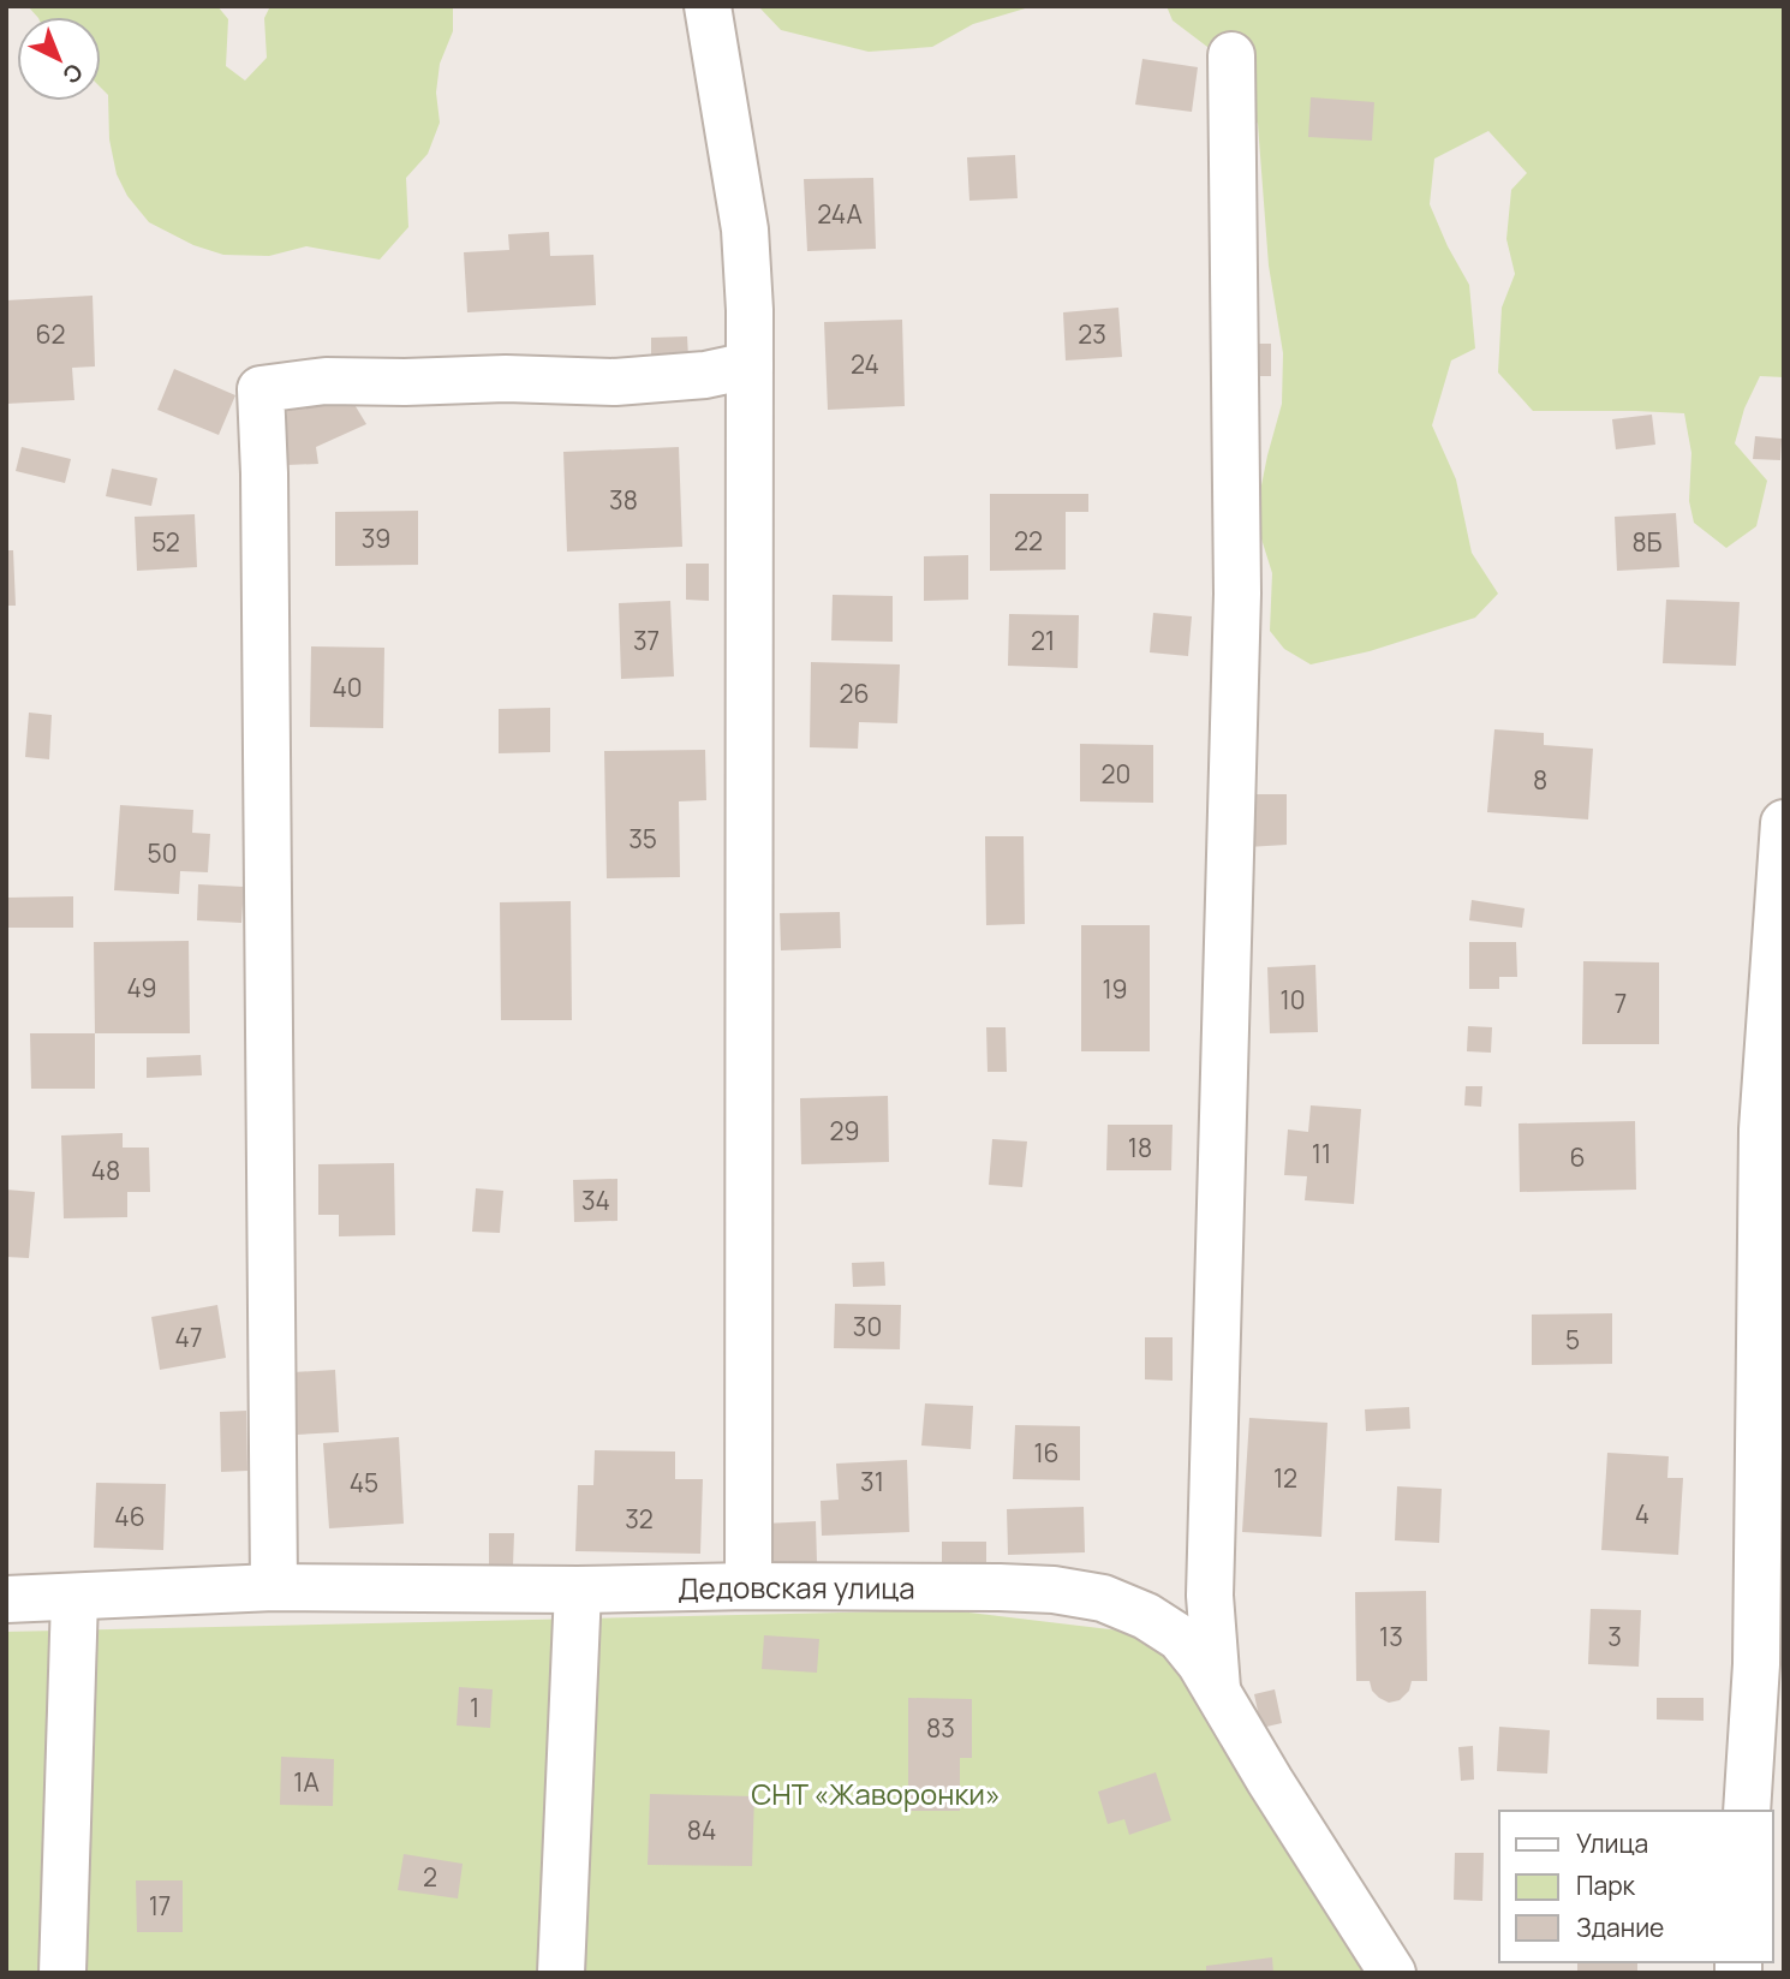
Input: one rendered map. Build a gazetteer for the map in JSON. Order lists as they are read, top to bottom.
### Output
{
  "streets": {
    "street": ["Дедовская улица"]
  },
  "parks": ["СНТ «Жаворонки»"],
  "house_numbers": [
    "24А",
    "62",
    "23",
    "24",
    "38",
    "39",
    "22",
    "52",
    "8Б",
    "37",
    "21",
    "40",
    "26",
    "20",
    "8",
    "35",
    "50",
    "49",
    "19",
    "10",
    "7",
    "29",
    "18",
    "11",
    "6",
    "48",
    "34",
    "30",
    "47",
    "5",
    "16",
    "12",
    "31",
    "45",
    "4",
    "46",
    "32",
    "13",
    "3",
    "1",
    "83",
    "1А",
    "84",
    "2",
    "17"
  ],
  "legend": ["Улица", "Парк", "Здание"],
  "north": "bottom right"
}
